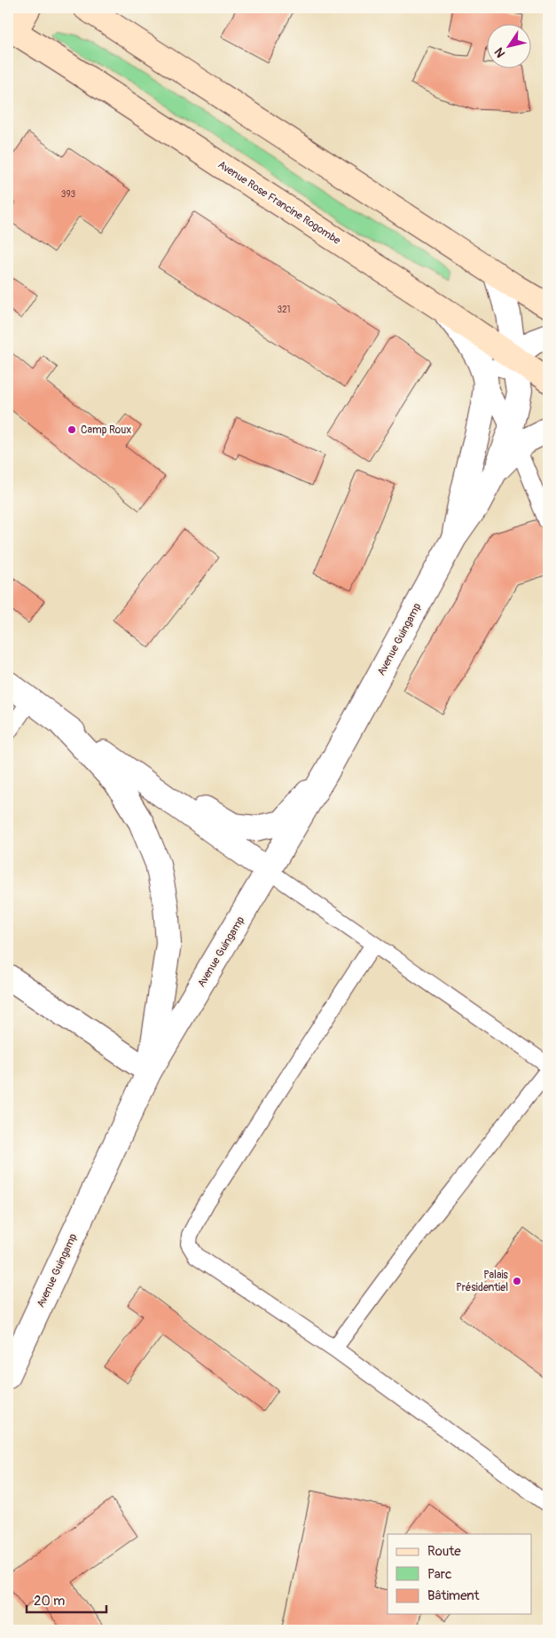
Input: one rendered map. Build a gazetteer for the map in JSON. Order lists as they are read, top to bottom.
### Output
{
  "streets": {
    "main road": ["Avenue Rose Francine Rogombe"],
    "street": ["Avenue Guingamp"]
  },
  "places": ["Camp Roux", "Palais Présidentiel"],
  "house_numbers": ["393", "321"],
  "legend": ["Route", "Parc", "Bâtiment"],
  "scale_bar": "20 m",
  "north": "bottom left"
}
